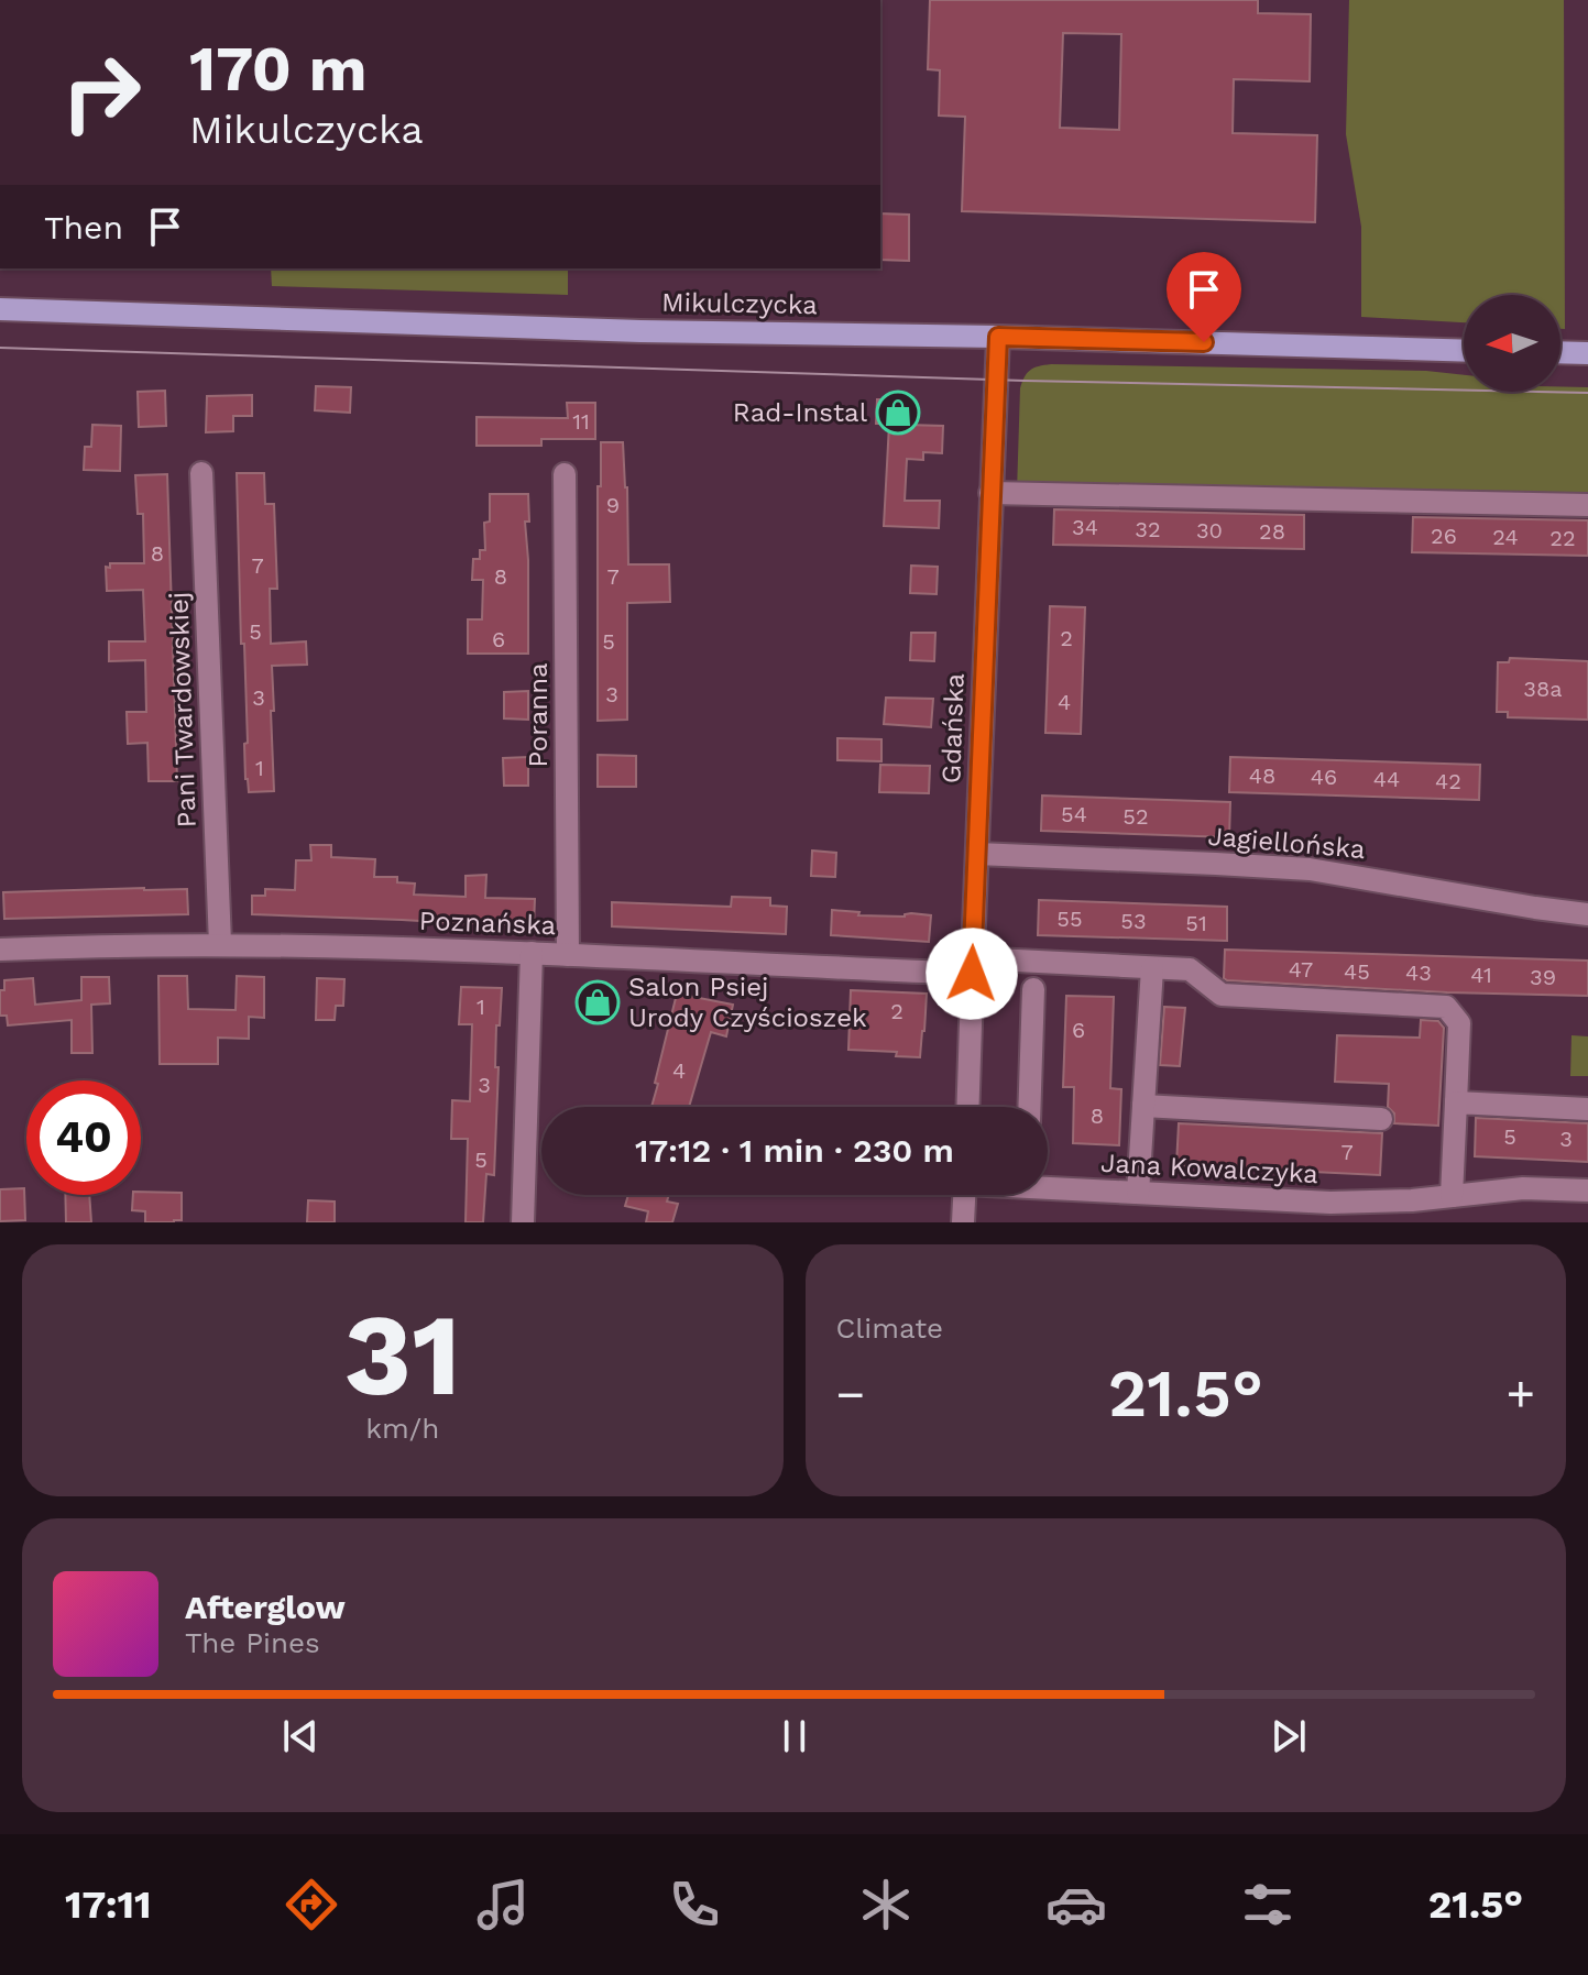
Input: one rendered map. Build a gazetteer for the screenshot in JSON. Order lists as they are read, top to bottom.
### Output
{
  "streets": {
    "main road": ["Mikulczycka"],
    "street": [
      "Pani Twardowskiej",
      "Poranna",
      "Gdańska",
      "Jagiellońska",
      "Poznańska",
      "Jana Kowalczyka"
    ]
  },
  "crossings": [
    ["Mikulczycka", "Gdańska"],
    ["Pani Twardowskiej", "Poznańska"],
    ["Poranna", "Poznańska"],
    ["Gdańska", "Jagiellońska"],
    ["Gdańska", "Poznańska"]
  ],
  "places": {
    "shop": ["Rad-Instal", "Salon Psiej Urody Czyścioszek"]
  },
  "house_numbers": [
    "11",
    "9",
    "34",
    "32",
    "30",
    "28",
    "26",
    "24",
    "22",
    "8",
    "7",
    "8",
    "7",
    "5",
    "2",
    "6",
    "5",
    "38a",
    "3",
    "3",
    "4",
    "1",
    "48",
    "46",
    "44",
    "42",
    "54",
    "52",
    "55",
    "53",
    "51",
    "47",
    "45",
    "43",
    "41",
    "39",
    "1",
    "2",
    "6",
    "4",
    "3",
    "8",
    "5",
    "3",
    "7",
    "5"
  ],
  "north": "left",
  "page": {
    "turn": ["170 m", "Mikulczycka"],
    "then": "Then",
    "limit": "40",
    "trip": "17:12 · 1 min · 230 m",
    "tile": [
      ["31", "km/h"],
      "Climate"
    ],
    "heat": ["−", "21.5°", "+"],
    "song": ["Afterglow", "The Pines"],
    "tabs": ["17:11", "21.5°"]
  }
}
